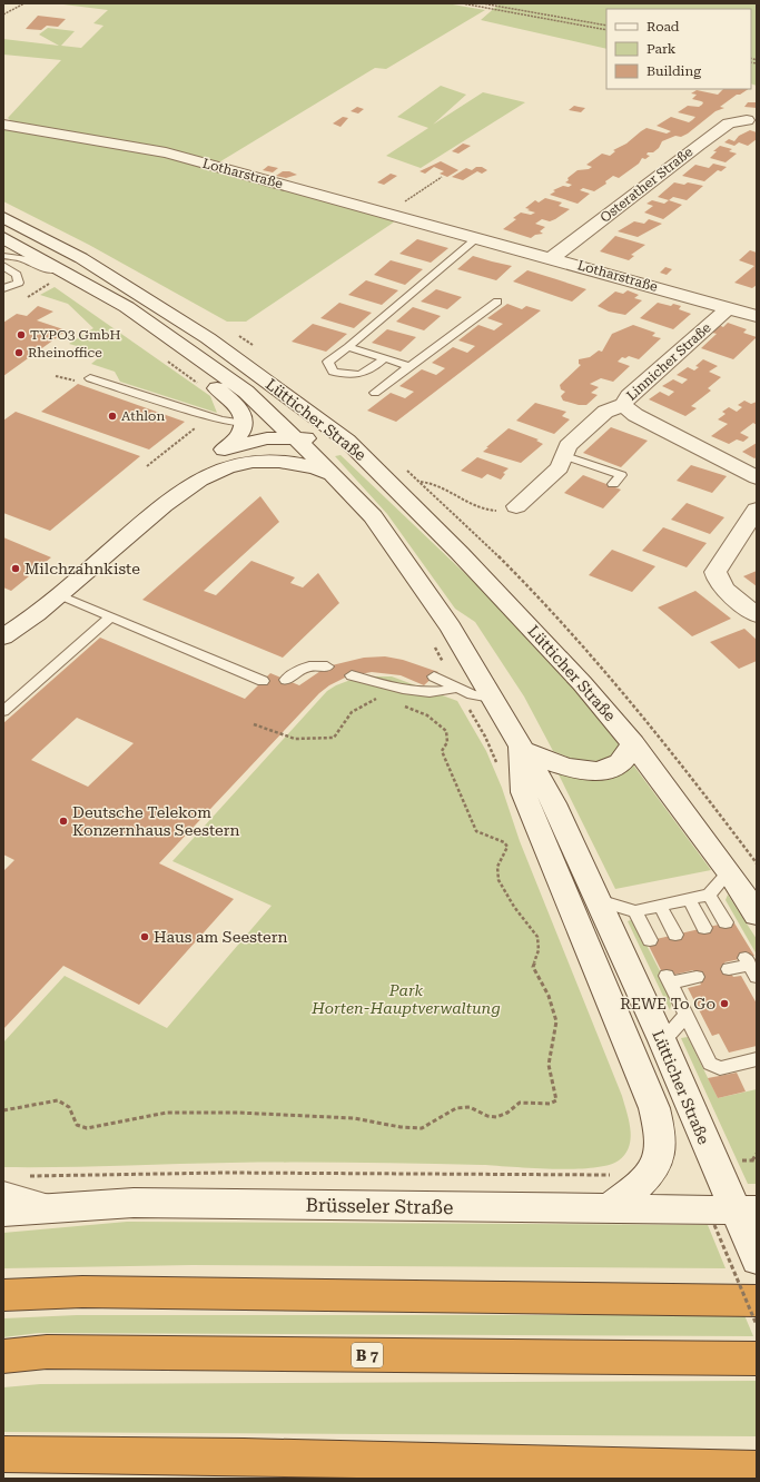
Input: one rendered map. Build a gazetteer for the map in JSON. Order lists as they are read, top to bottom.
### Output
{
  "streets": {
    "highway": ["B 7"],
    "main road": [
      "Lotharstraße",
      "Osterather Straße",
      "Linnicher Straße",
      "Lütticher Straße",
      "Brüsseler Straße"
    ]
  },
  "crossings": [
    ["Lotharstraße", "Osterather Straße"],
    ["Lotharstraße", "Linnicher Straße"],
    ["Lütticher Straße", "Brüsseler Straße"]
  ],
  "parks": ["Park Horten-Hauptverwaltung"],
  "places": [
    "TYPO3 GmbH",
    "Rheinoffice",
    "Athlon",
    "Milchzahnkiste",
    "Deutsche Telekom Konzernhaus Seestern",
    "Haus am Seestern",
    "REWE To Go"
  ],
  "legend": ["Road", "Park", "Building"]
}
